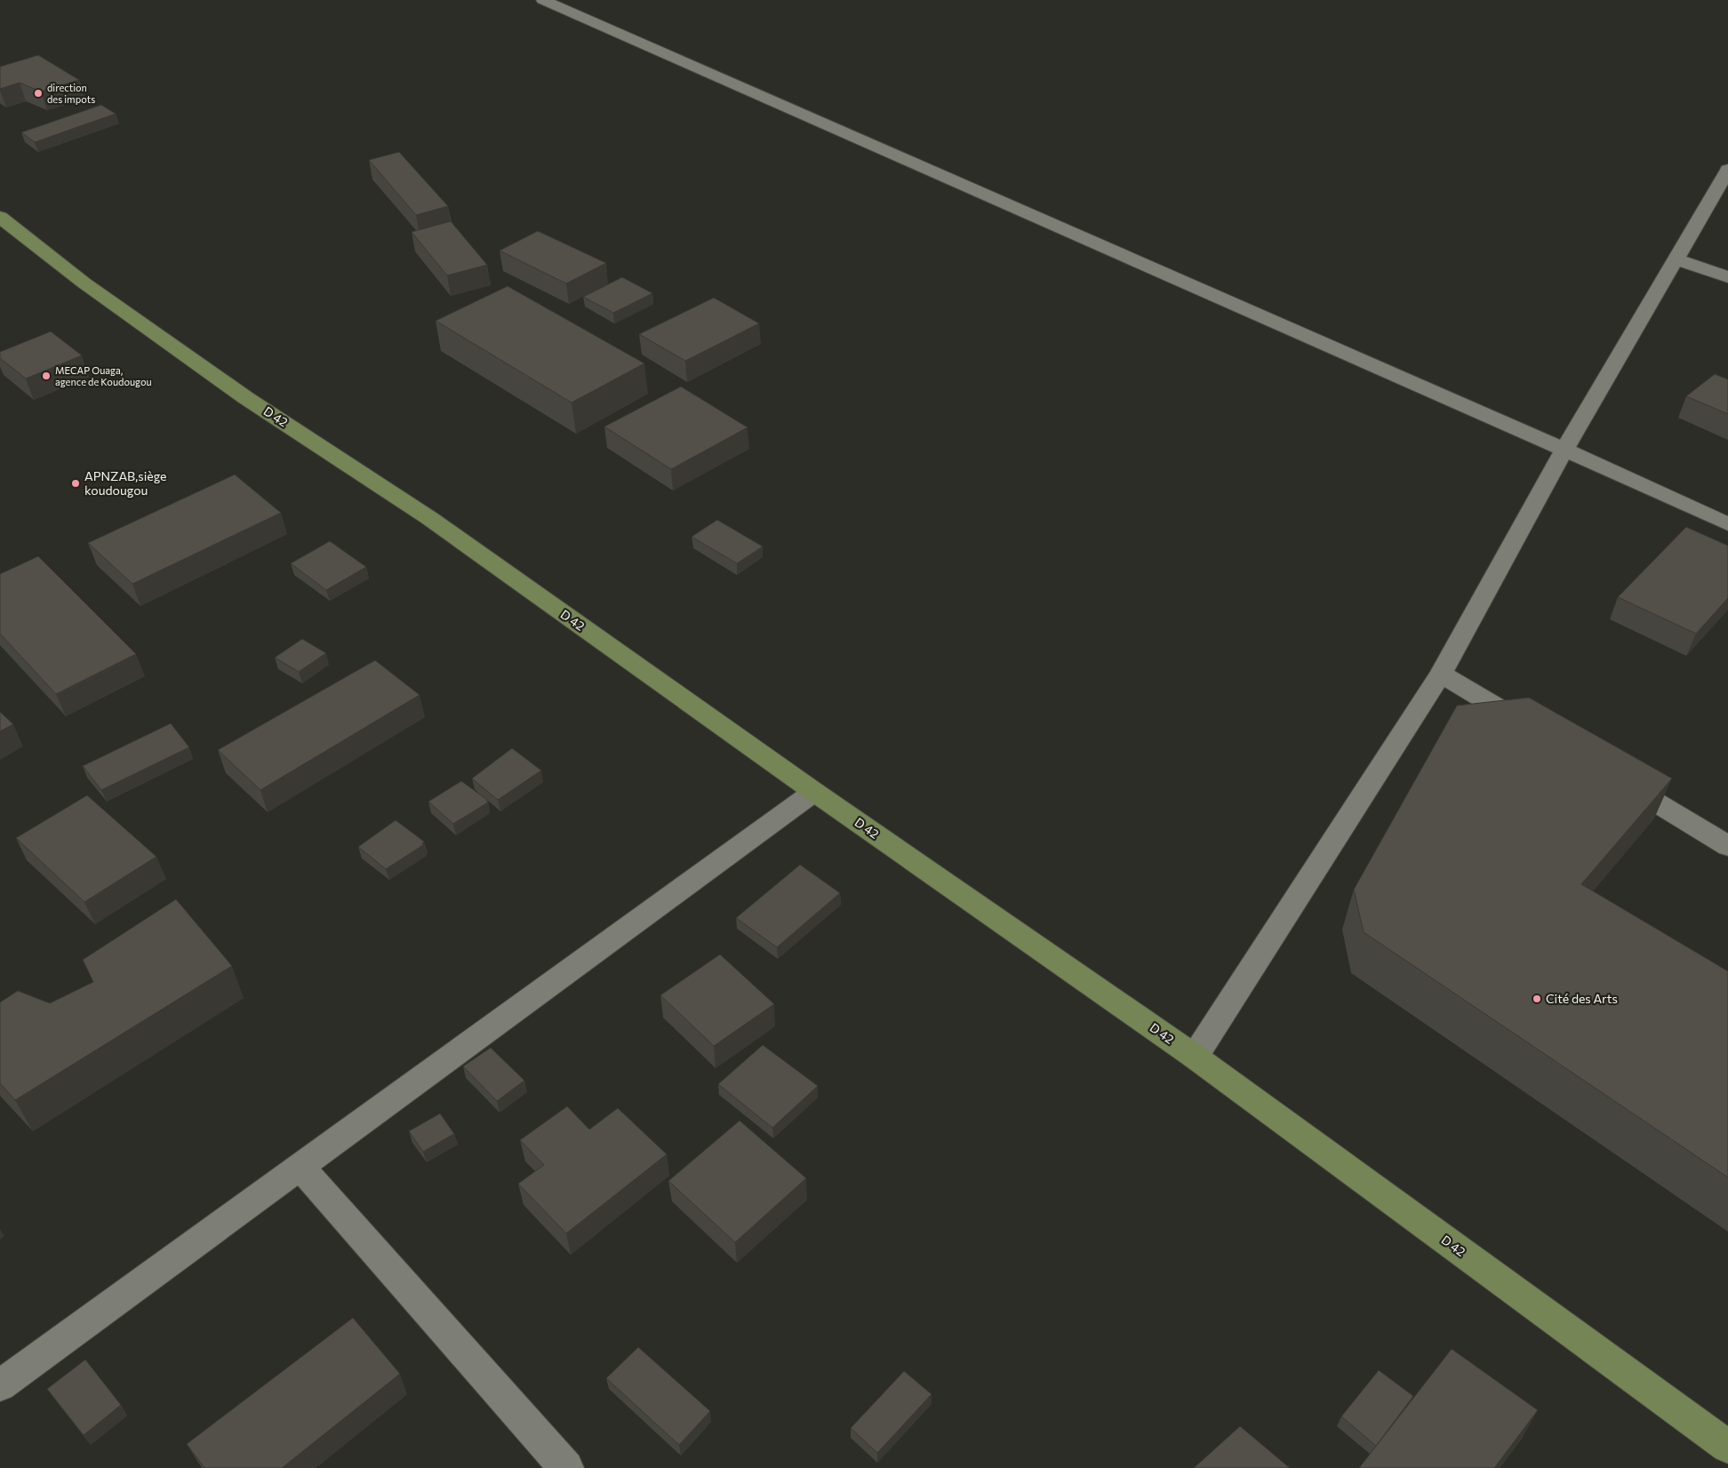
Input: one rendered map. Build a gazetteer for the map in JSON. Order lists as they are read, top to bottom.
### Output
{
  "streets": {
    "street": ["D 42"]
  },
  "places": [
    "direction des impots",
    "MECAP Ouaga, agence de Koudougou",
    "APNZAB,siège koudougou",
    "Cité des Arts"
  ]
}
